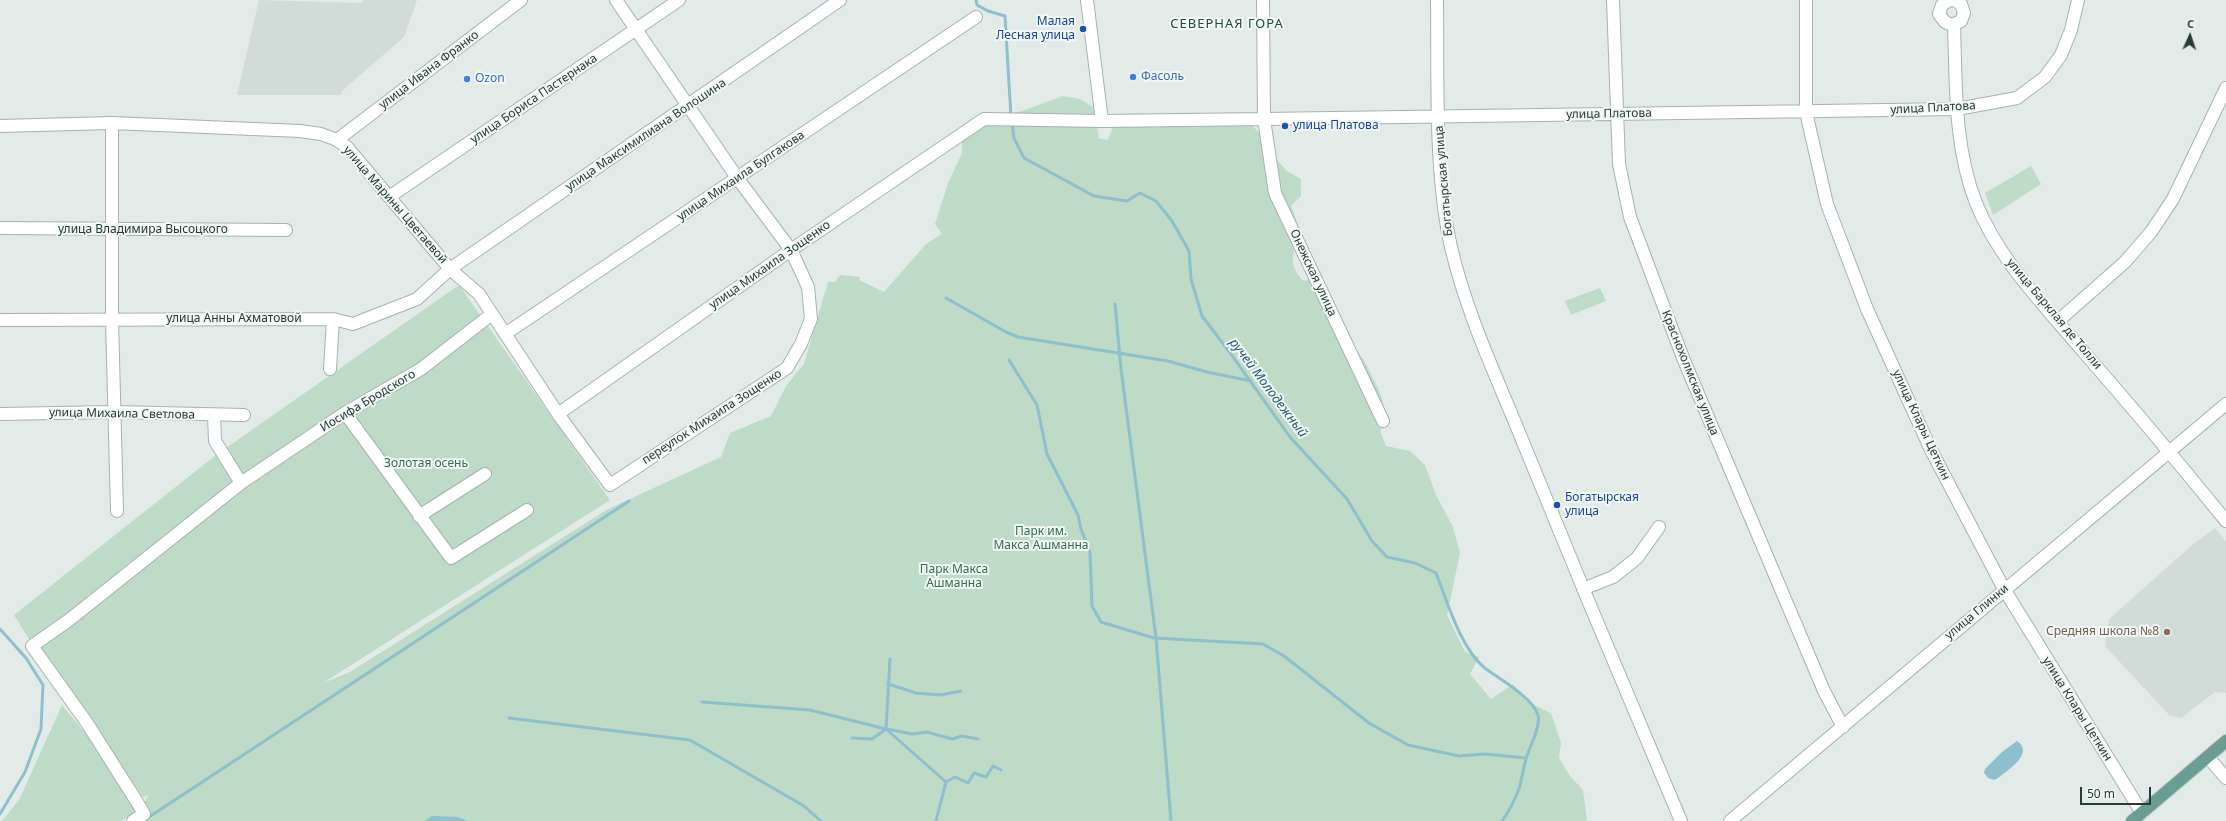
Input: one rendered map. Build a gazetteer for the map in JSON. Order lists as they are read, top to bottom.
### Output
{
  "streets": {
    "street": [
      "улица Ивана Франко",
      "улица Бориса Пастернака",
      "улица Платова",
      "улица Максимилиана Волошина",
      "улица Михаила Булгакова",
      "Богатырская улица",
      "улица Марины Цветаевой",
      "улица Владимира Высоцкого",
      "улица Михаила Зощенко",
      "Онежская улица",
      "улица Барклая де Толли",
      "улица Анны Ахматовой",
      "Краснохолмская улица",
      "Иосифа Бродского",
      "улица Михаила Светлова",
      "переулок Михаила Зощенко",
      "улица Клары Цеткин",
      "улица Глинки"
    ]
  },
  "crossings": [
    ["улица Ивана Франко", "улица Марины Цветаевой"],
    ["улица Бориса Пастернака", "улица Марины Цветаевой"],
    ["улица Бориса Пастернака", "переулок Михаила Зощенко"],
    ["улица Платова", "Богатырская улица"],
    ["улица Платова", "улица Михаила Зощенко"],
    ["улица Платова", "Онежская улица"],
    ["улица Платова", "улица Барклая де Толли"],
    ["улица Платова", "Краснохолмская улица"],
    ["улица Платова", "улица Клары Цеткин"],
    ["улица Максимилиана Волошина", "улица Марины Цветаевой"],
    ["улица Максимилиана Волошина", "улица Анны Ахматовой"],
    ["улица Максимилиана Волошина", "переулок Михаила Зощенко"],
    ["улица Михаила Булгакова", "улица Марины Цветаевой"],
    ["улица Михаила Булгакова", "переулок Михаила Зощенко"],
    ["улица Марины Цветаевой", "улица Михаила Зощенко"],
    ["улица Марины Цветаевой", "улица Анны Ахматовой"],
    ["улица Марины Цветаевой", "Иосифа Бродского"],
    ["улица Марины Цветаевой", "переулок Михаила Зощенко"],
    ["улица Михаила Зощенко", "переулок Михаила Зощенко"],
    ["улица Барклая де Толли", "улица Глинки"],
    ["Краснохолмская улица", "улица Глинки"],
    ["улица Клары Цеткин", "улица Глинки"]
  ],
  "districts": ["СЕВЕРНАЯ ГОРА"],
  "water": ["ручей Молодежный"],
  "parks": ["Золотая осень", "Парк им. Макса Ашманна", "Парк Макса Ашманна"],
  "places": [
    "Малая Лесная улица",
    "Фасоль",
    "Ozon",
    "улица Платова",
    "Богатырская улица",
    "Средняя школа №8"
  ],
  "scale_bar": "50 m",
  "north": "top"
}
